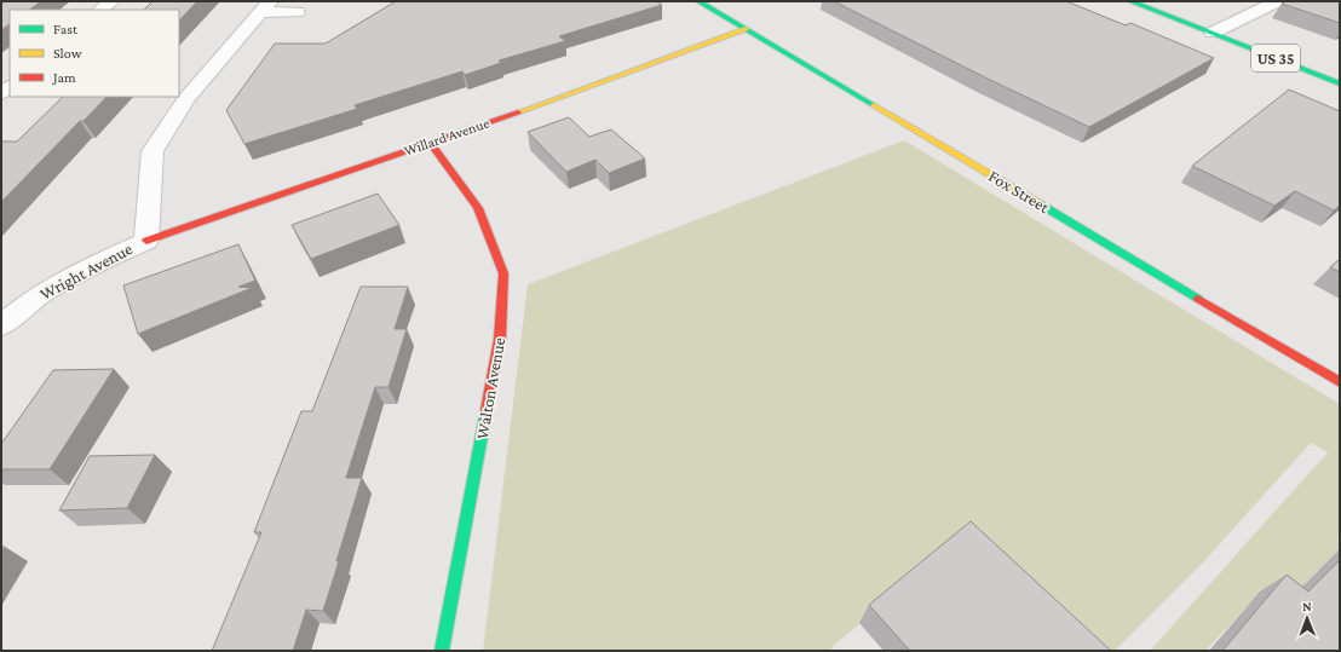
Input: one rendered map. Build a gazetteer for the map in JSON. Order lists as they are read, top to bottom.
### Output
{
  "streets": {
    "street": [
      "US 35",
      "Willard Avenue",
      "Fox Street",
      "Wright Avenue",
      "Walton Avenue"
    ]
  },
  "crossings": [
    ["Willard Avenue", "Fox Street"],
    ["Willard Avenue", "Wright Avenue"],
    ["Willard Avenue", "Walton Avenue"]
  ],
  "legend": ["Fast", "Slow", "Jam"],
  "north": "top"
}
